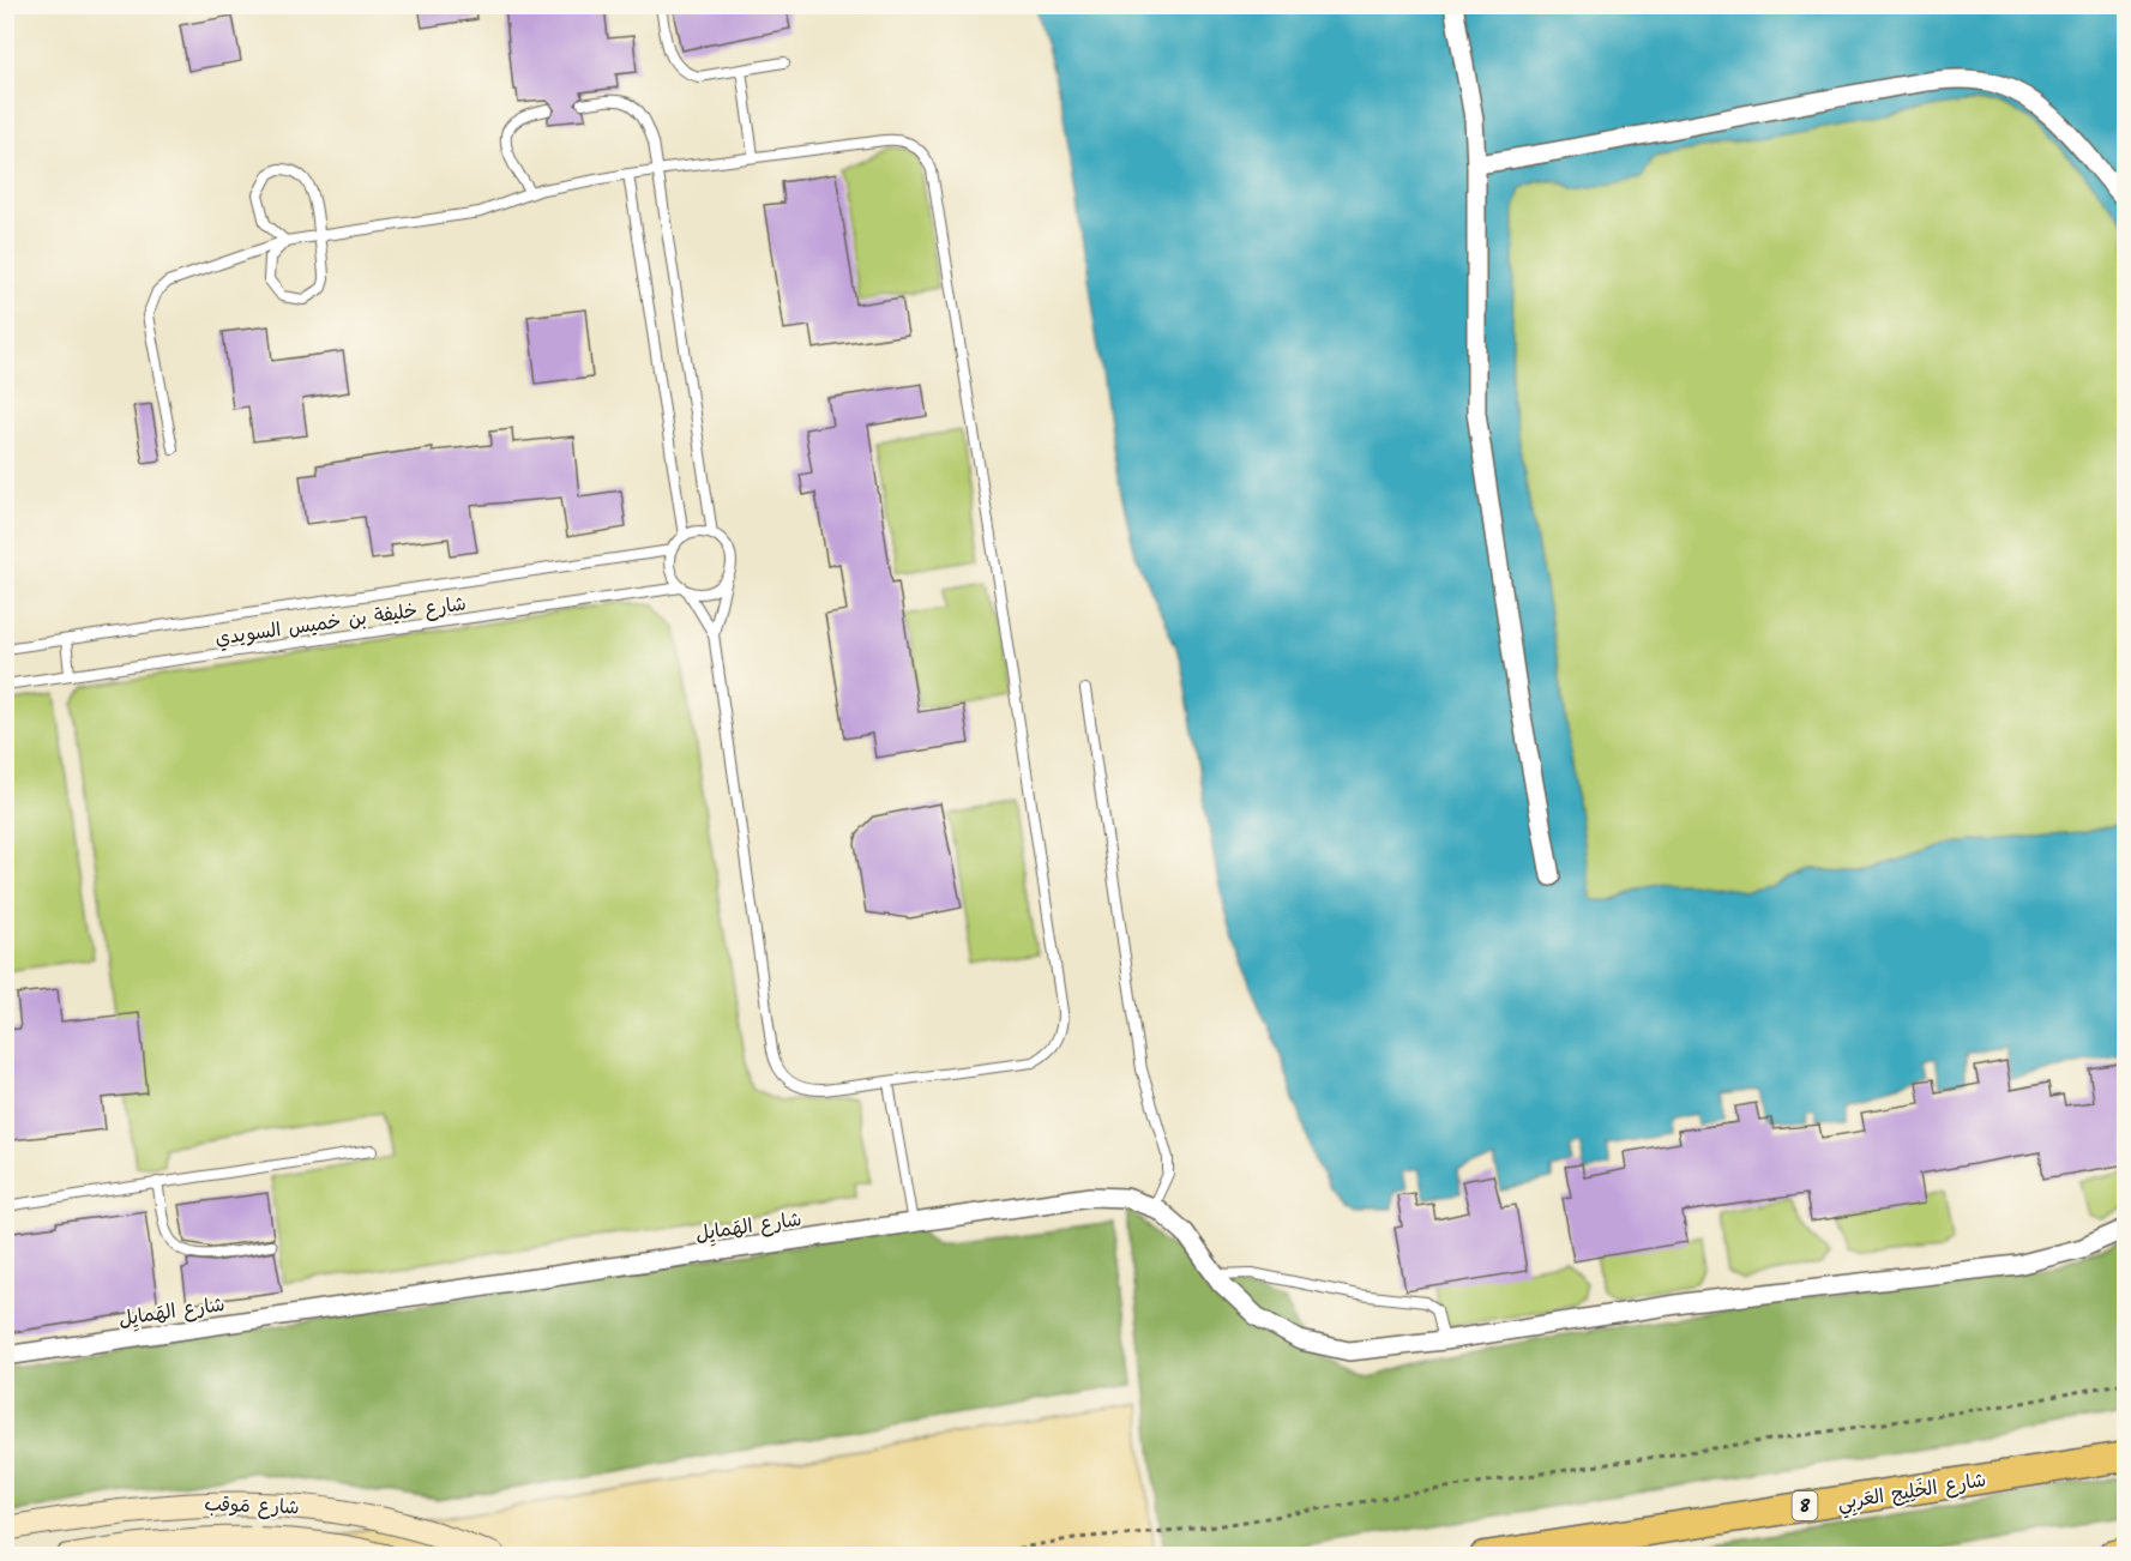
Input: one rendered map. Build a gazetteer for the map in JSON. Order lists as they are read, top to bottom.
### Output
{
  "streets": {
    "highway": ["شارع الخَلِيج العَربِي", "8"],
    "main road": ["شارع مَوقب"],
    "street": ["شارع الهَمايِل"],
    "lane": ["شارع خليفة بن خميس السويدي"]
  }
}
